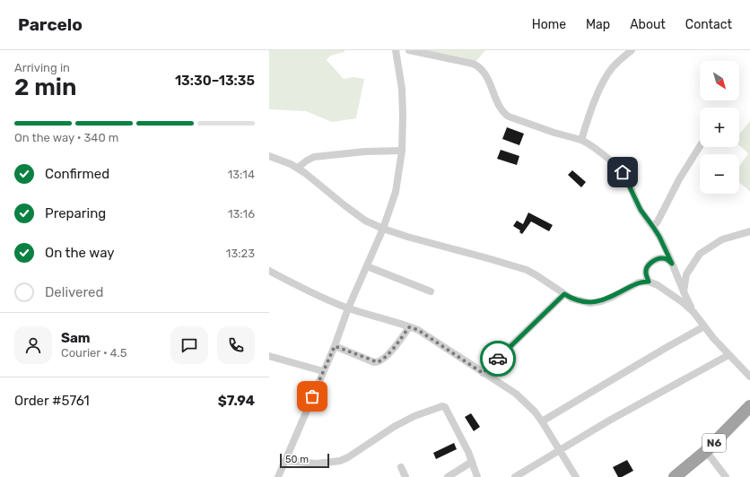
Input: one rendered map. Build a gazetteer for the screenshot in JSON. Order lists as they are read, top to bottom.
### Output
{
  "streets": {
    "highway": ["N6"]
  },
  "scale_bar": "50 m",
  "north": "bottom right",
  "page": {
    "header": "Parcelo",
    "nav": [
      "Home",
      "Map",
      "About",
      "Contact"
    ],
    "heading": ["2 min", "Arriving in", "13:30–13:35"],
    "panel": [
      "Sam",
      "Courier · 4.5",
      "Order #5761",
      "$7.94"
    ],
    "map_buttons": ["+", "−"],
    "bar": "On the way · 340 m",
    "list": [
      ["Confirmed", "13:14"],
      ["Preparing", "13:16"],
      ["On the way", "13:23"],
      "Delivered"
    ],
    "scale": "50 m"
  }
}
